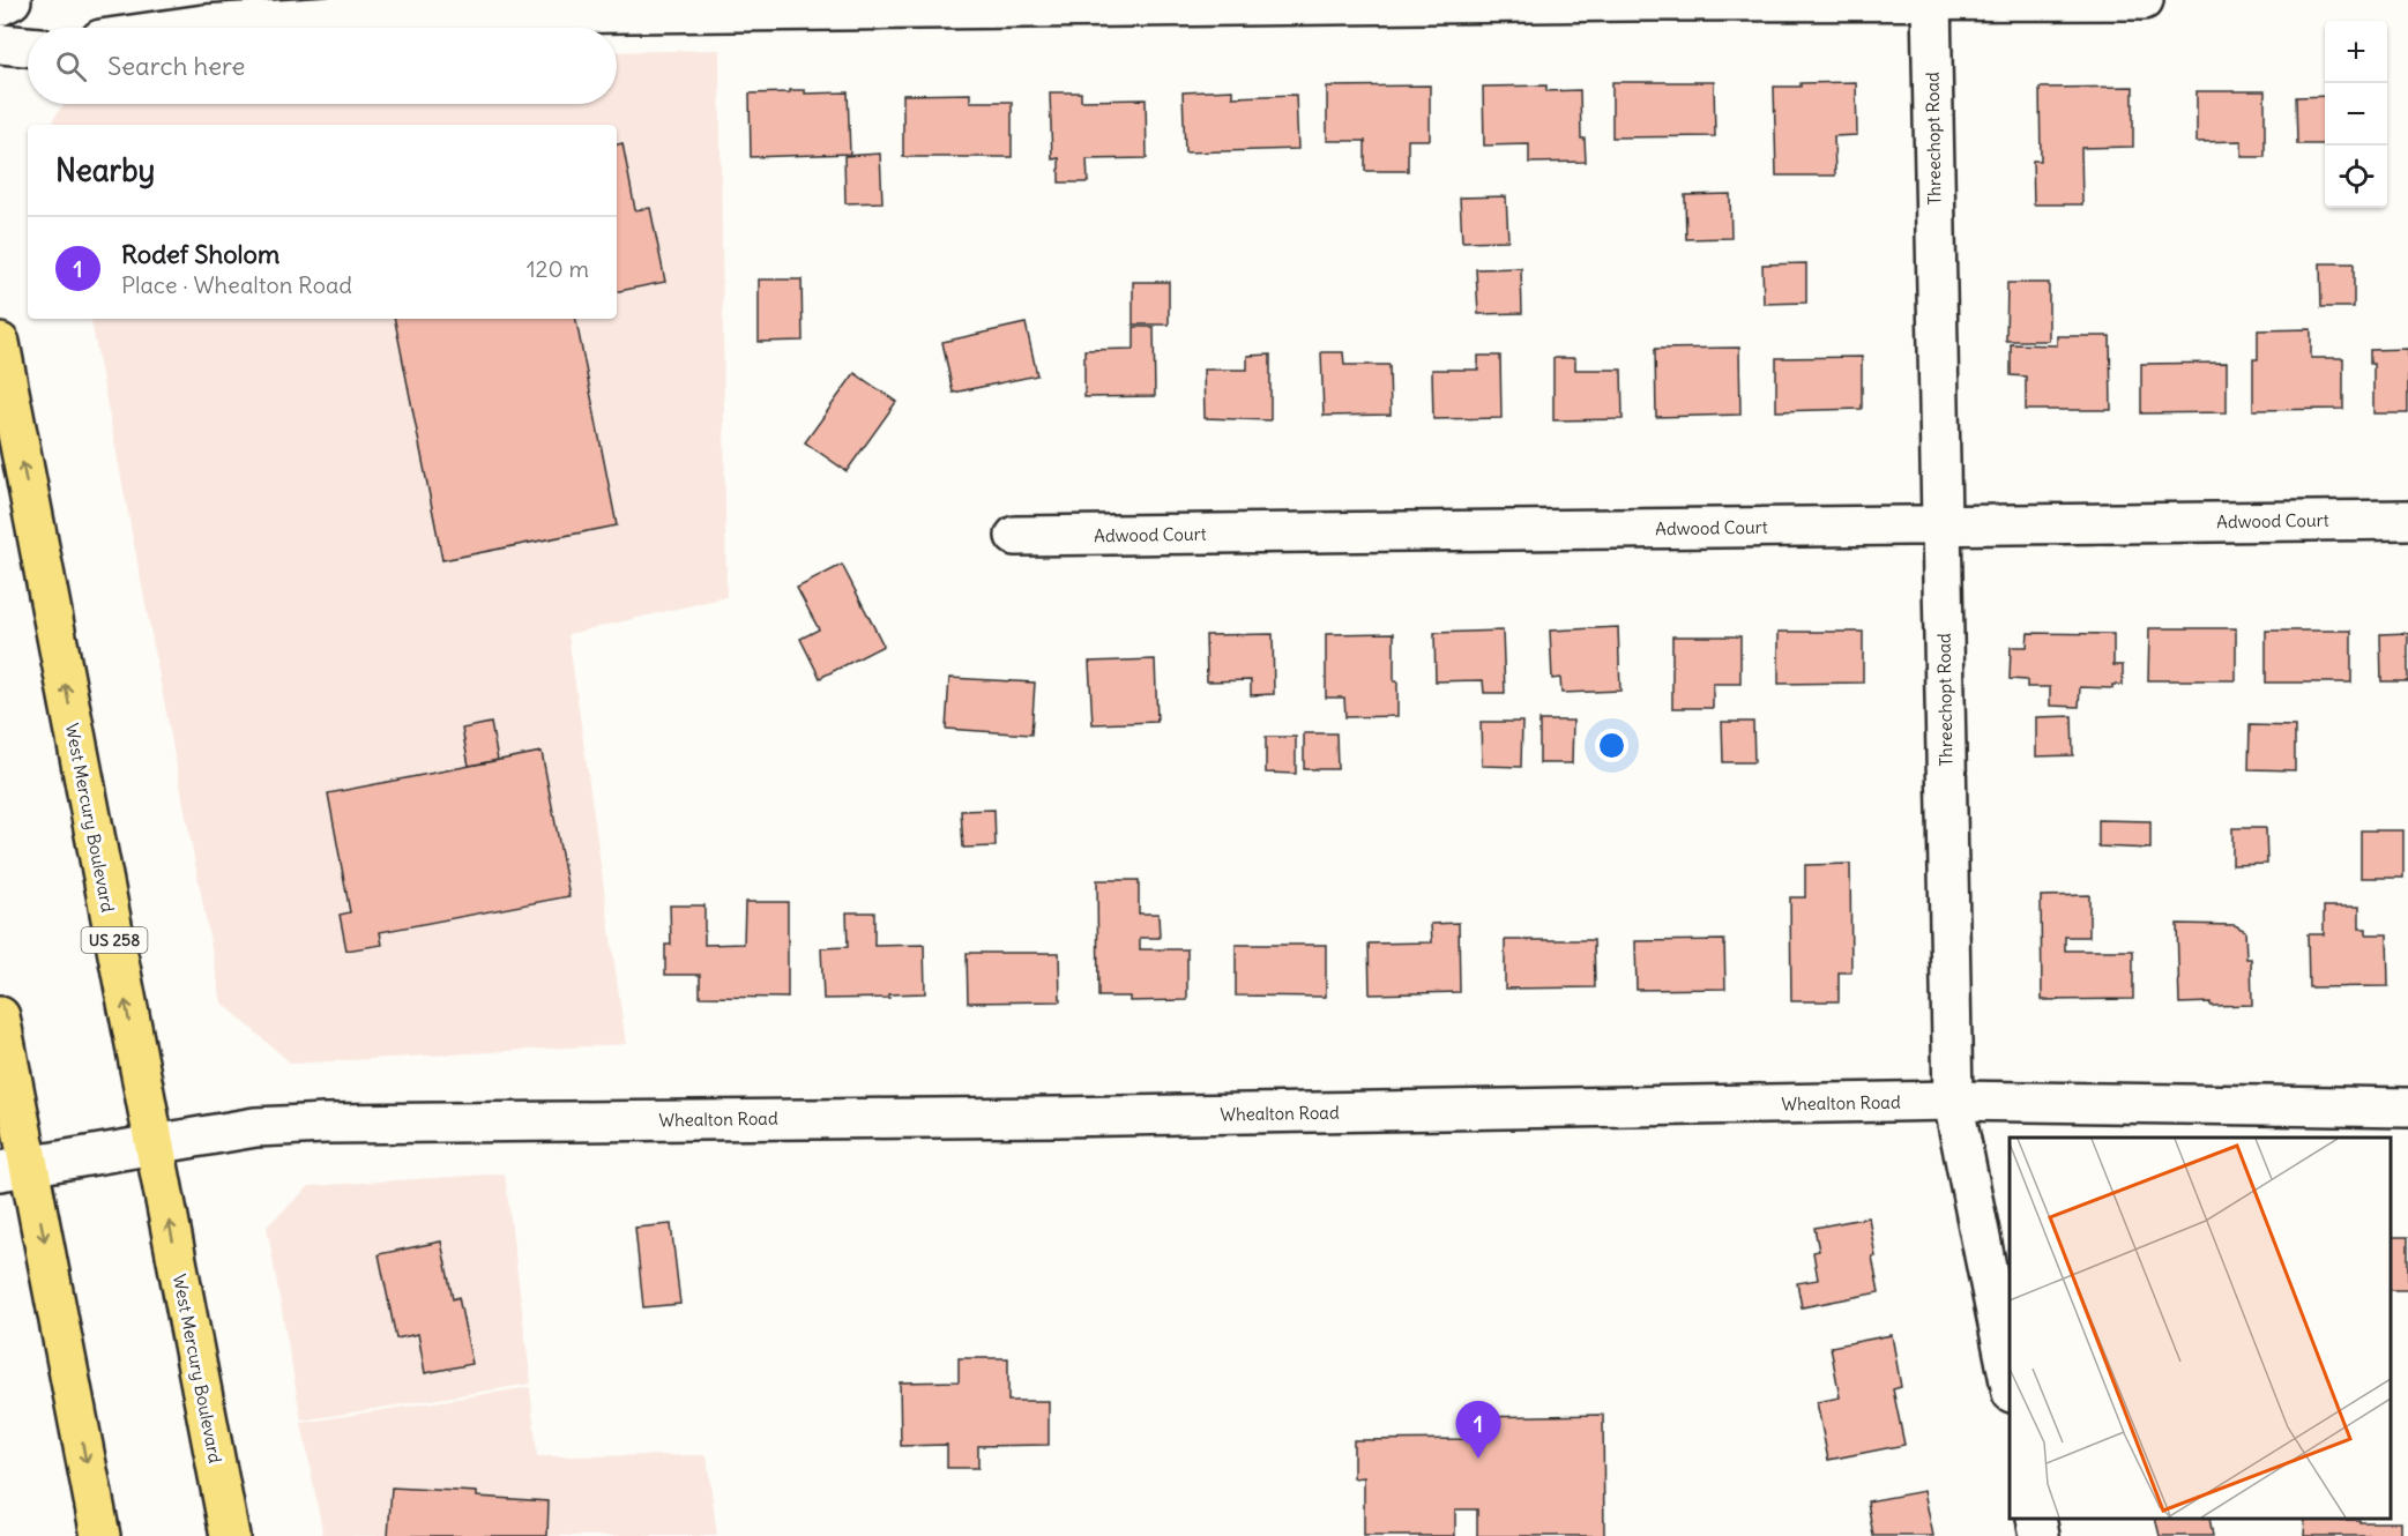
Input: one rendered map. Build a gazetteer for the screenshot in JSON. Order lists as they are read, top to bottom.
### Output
{
  "streets": {
    "highway": ["West Mercury Boulevard", "US 258"],
    "street": ["Threechopt Road", "Adwood Court", "Whealton Road"]
  },
  "crossings": [
    ["Threechopt Road", "Adwood Court"],
    ["Threechopt Road", "Whealton Road"],
    ["West Mercury Boulevard", "Whealton Road"]
  ],
  "page": {
    "map_buttons": ["+", "−"],
    "search": "Search here",
    "heading": "Nearby",
    "list": [
      {
        "mark": "1",
        "name": "Rodef Sholom",
        "note": "Place · Whealton Road",
        "value": "120 m"
      }
    ],
    "pins": "1"
  }
}
